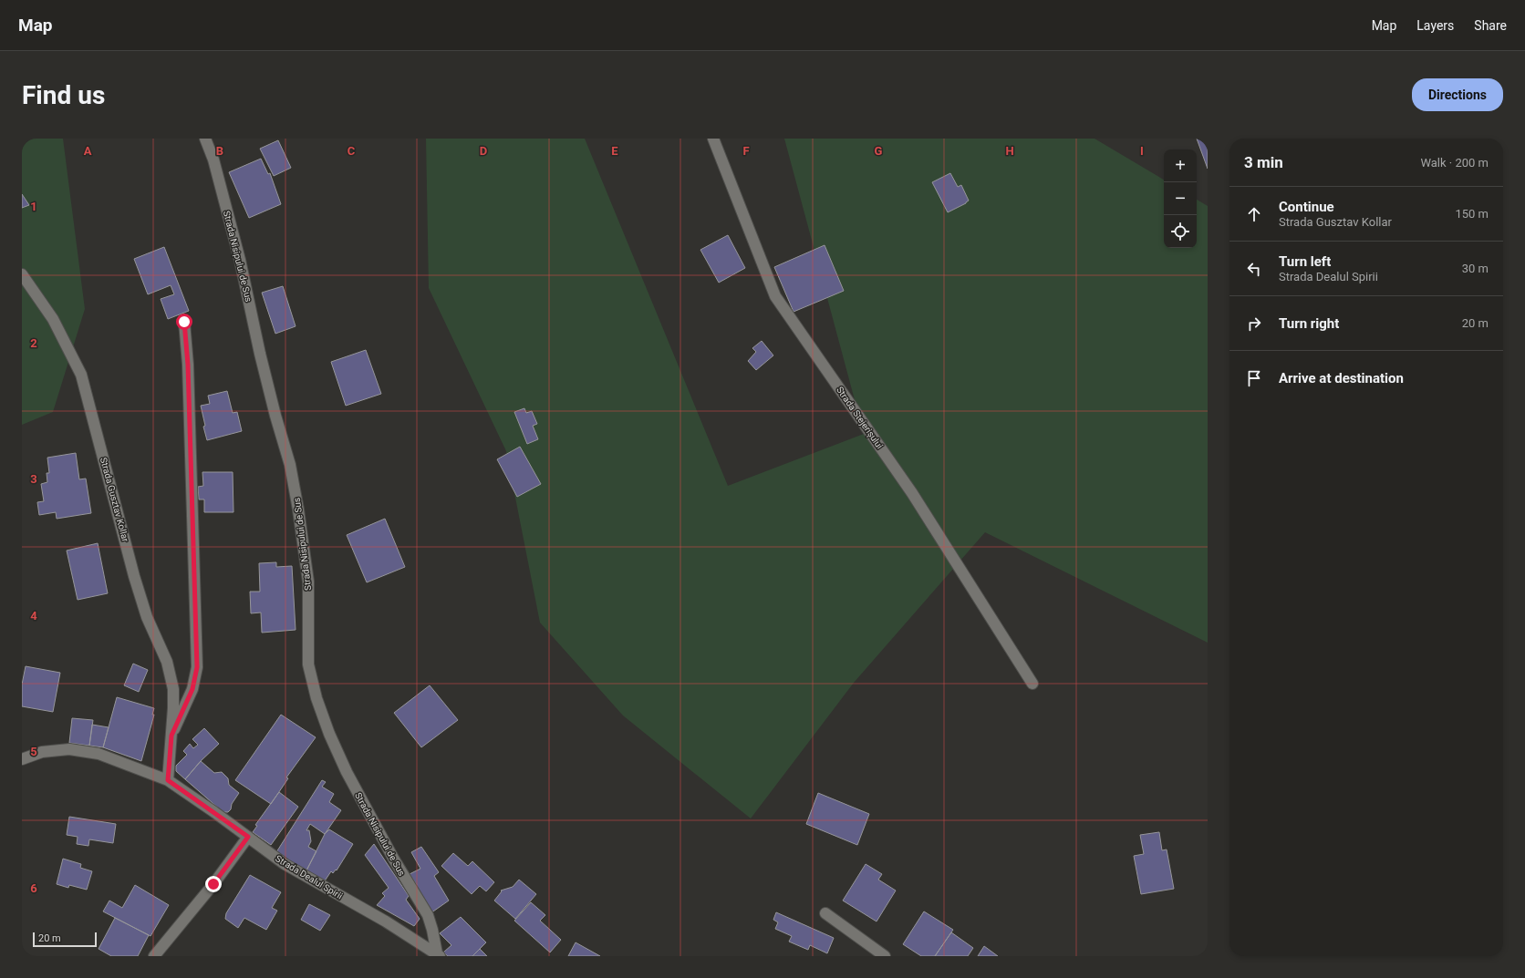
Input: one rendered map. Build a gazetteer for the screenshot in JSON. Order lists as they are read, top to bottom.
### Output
{
  "streets": {
    "street": [
      "Strada Nisipului de Sus",
      "Strada Stejerișului",
      "Strada Gusztav Kollar",
      "Strada Dealul Spirii"
    ]
  },
  "crossings": [
    ["Strada Nisipului de Sus", "Strada Dealul Spirii"],
    ["Strada Gusztav Kollar", "Strada Dealul Spirii"]
  ],
  "scale_bar": "20 m",
  "page": {
    "header": "Map",
    "nav": ["Map", "Layers", "Share"],
    "buttons": "Directions",
    "title": "Find us",
    "heading": ["3 min", "Walk · 200 m"],
    "map_buttons": ["+", "−"],
    "list": [
      ["Continue", "Strada Gusztav Kollar", "150 m"],
      ["Turn left", "Strada Dealul Spirii", "30 m"],
      ["Turn right", "20 m"],
      "Arrive at destination"
    ],
    "scale": "20 m"
  },
  "grid": {
    "columns": [
      "A",
      "B",
      "C",
      "D",
      "E",
      "F",
      "G",
      "H",
      "I"
    ],
    "rows": [
      "1",
      "2",
      "3",
      "4",
      "5",
      "6"
    ]
  }
}
